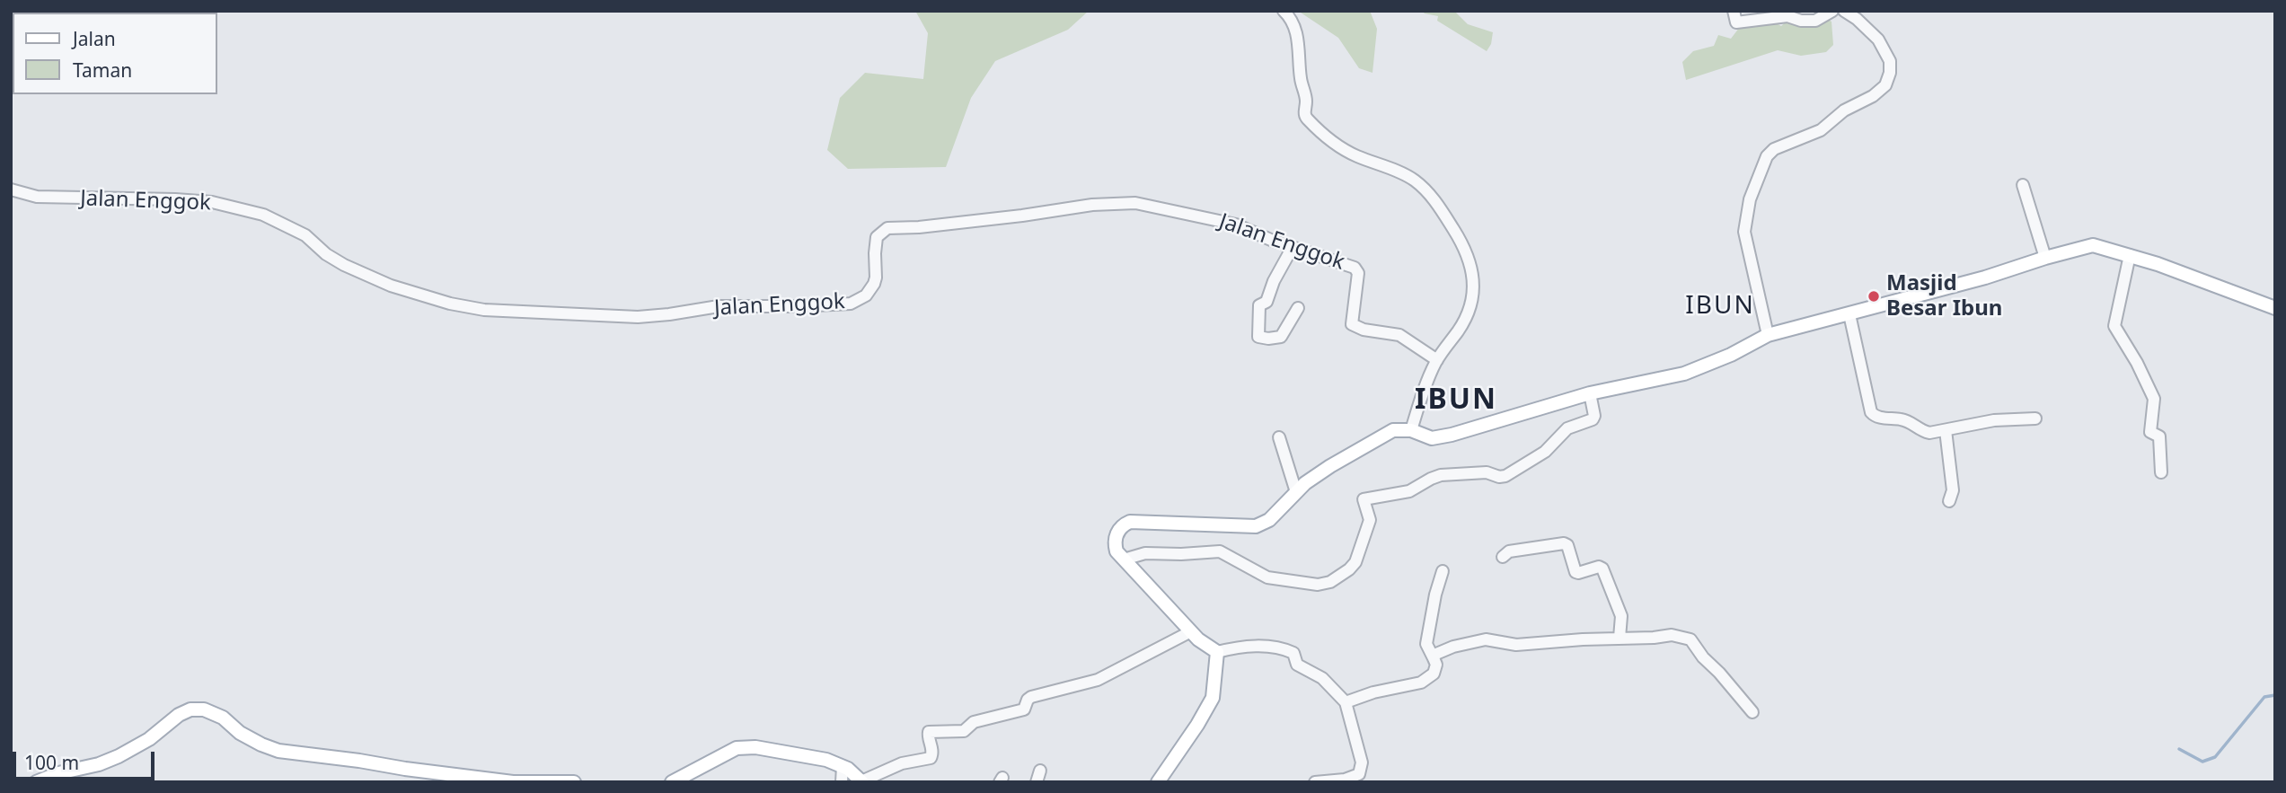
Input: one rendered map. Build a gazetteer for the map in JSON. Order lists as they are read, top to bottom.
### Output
{
  "streets": {
    "street": ["Jalan Enggok"]
  },
  "districts": ["IBUN", "IBUN"],
  "places": ["Masjid Besar Ibun"],
  "legend": ["Jalan", "Taman"],
  "scale_bar": "100 m"
}
